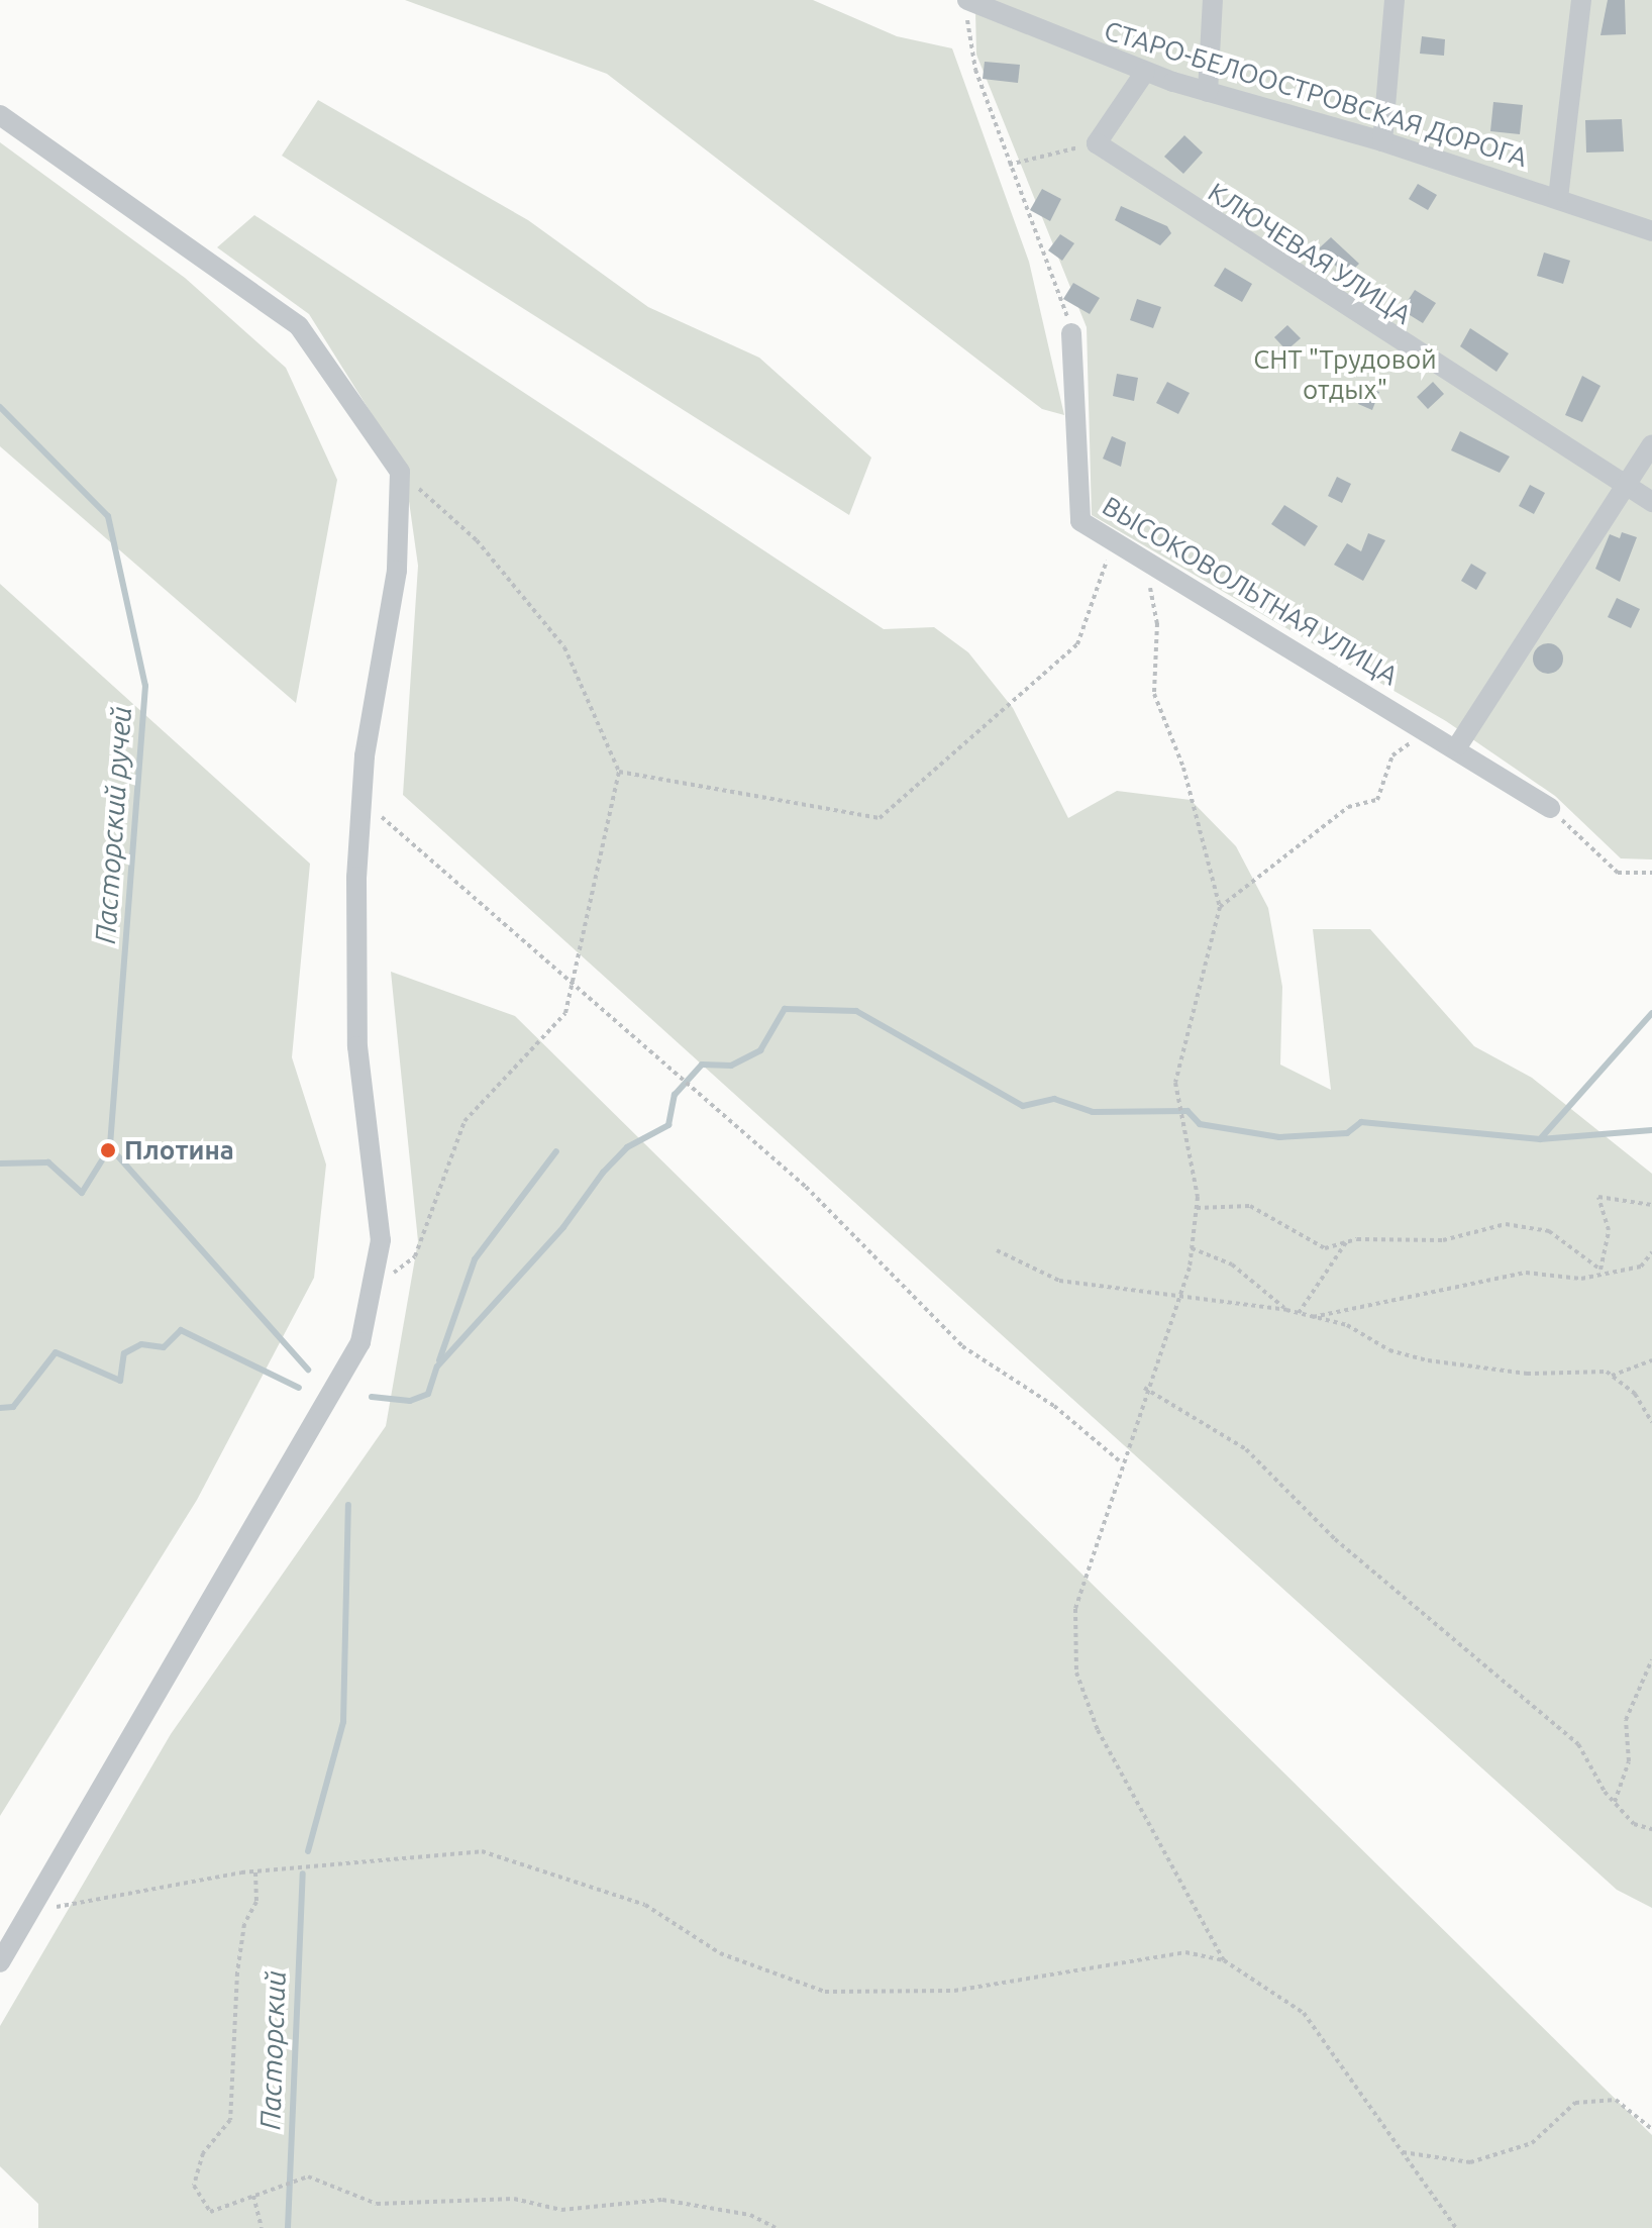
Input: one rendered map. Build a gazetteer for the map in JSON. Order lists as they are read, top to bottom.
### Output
{
  "streets": {
    "street": ["СТАРО-БЕЛООСТРОВСКАЯ ДОРОГА", "КЛЮЧЕВАЯ УЛИЦА", "ВЫСОКОВОЛЬТНАЯ УЛИЦА"]
  },
  "water": ["Пасторский ручей", "Пасторский"],
  "parks": ["СНТ \"Трудовой отдых\""],
  "places": ["Плотина"]
}
